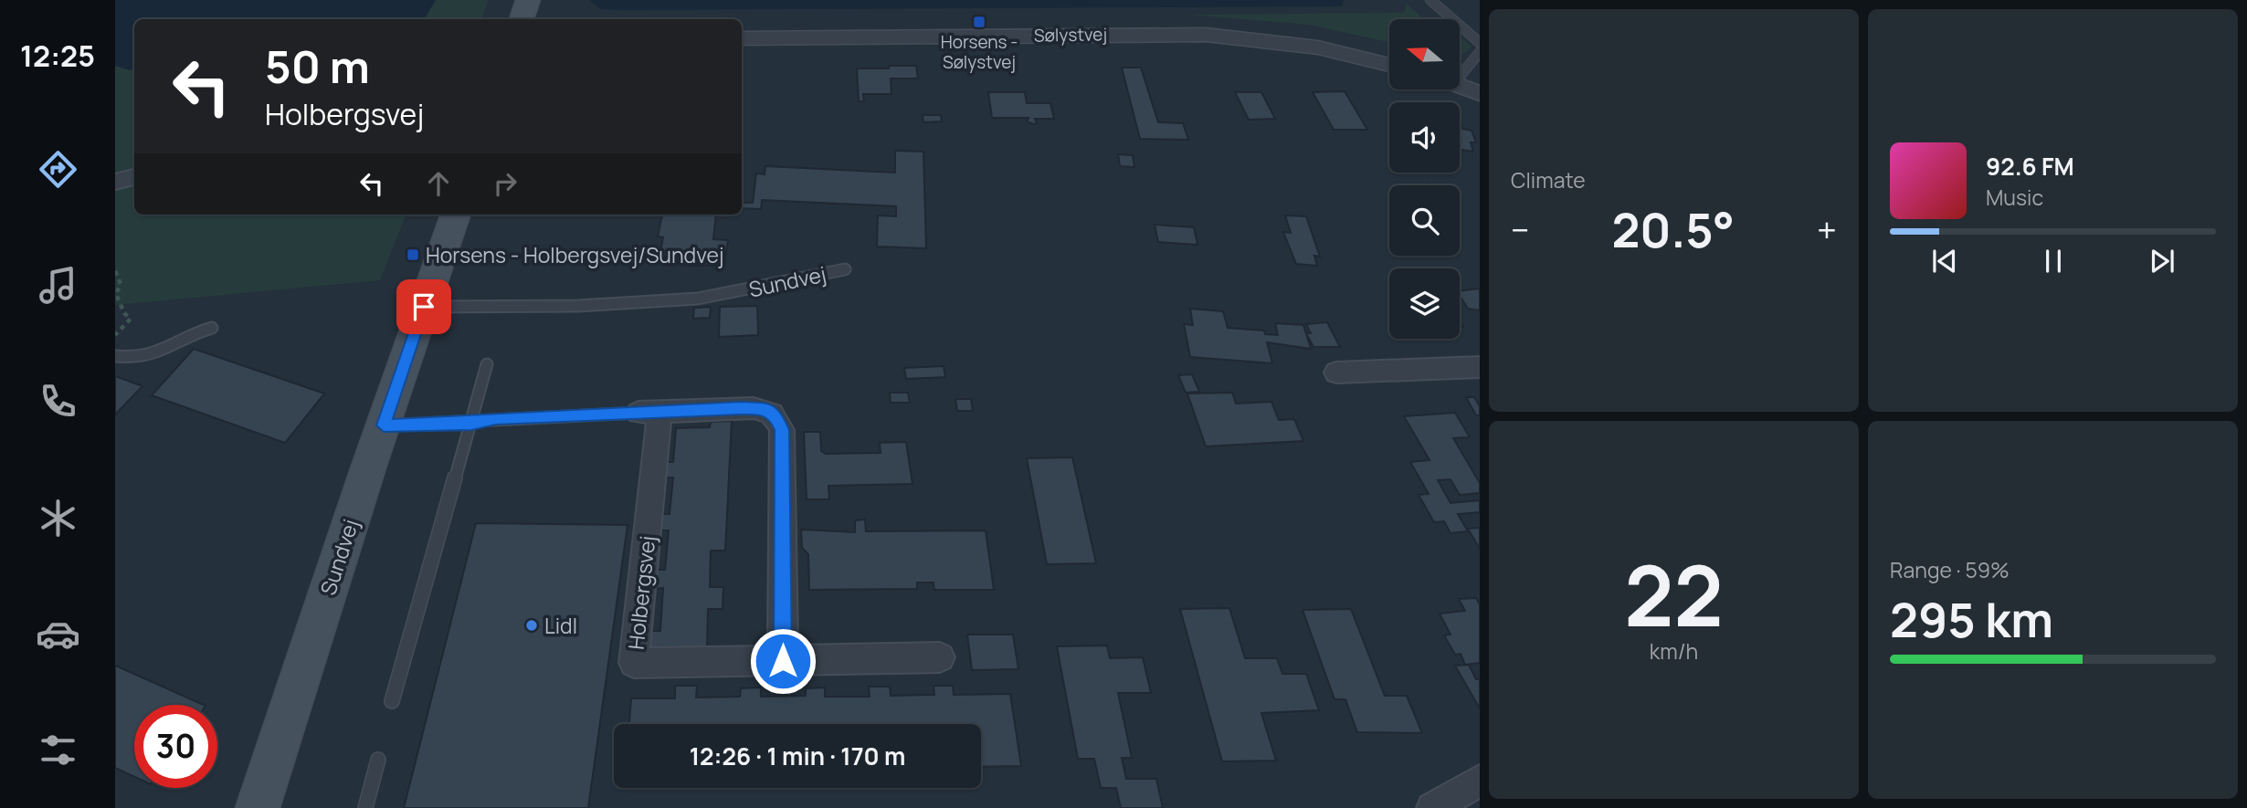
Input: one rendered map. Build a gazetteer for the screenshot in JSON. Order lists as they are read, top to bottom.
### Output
{
  "streets": {
    "main road": ["Sundvej"],
    "street": ["Sølystvej", "Holbergsvej"]
  },
  "places": {
    "transit": ["Horsens - Sølystvej", "Horsens - Holbergsvej/Sundvej"],
    "other": ["Lidl"]
  },
  "north": "left",
  "page": {
    "tabs": "12:25",
    "tile": [
      "Climate",
      ["22", "km/h"],
      ["Range · 59%", "295 km"]
    ],
    "turn": ["50 m", "Holbergsvej"],
    "song": ["92.6 FM", "Music"],
    "heat": ["−", "20.5°", "+"],
    "limit": "30",
    "trip": "12:26 · 1 min · 170 m"
  }
}
